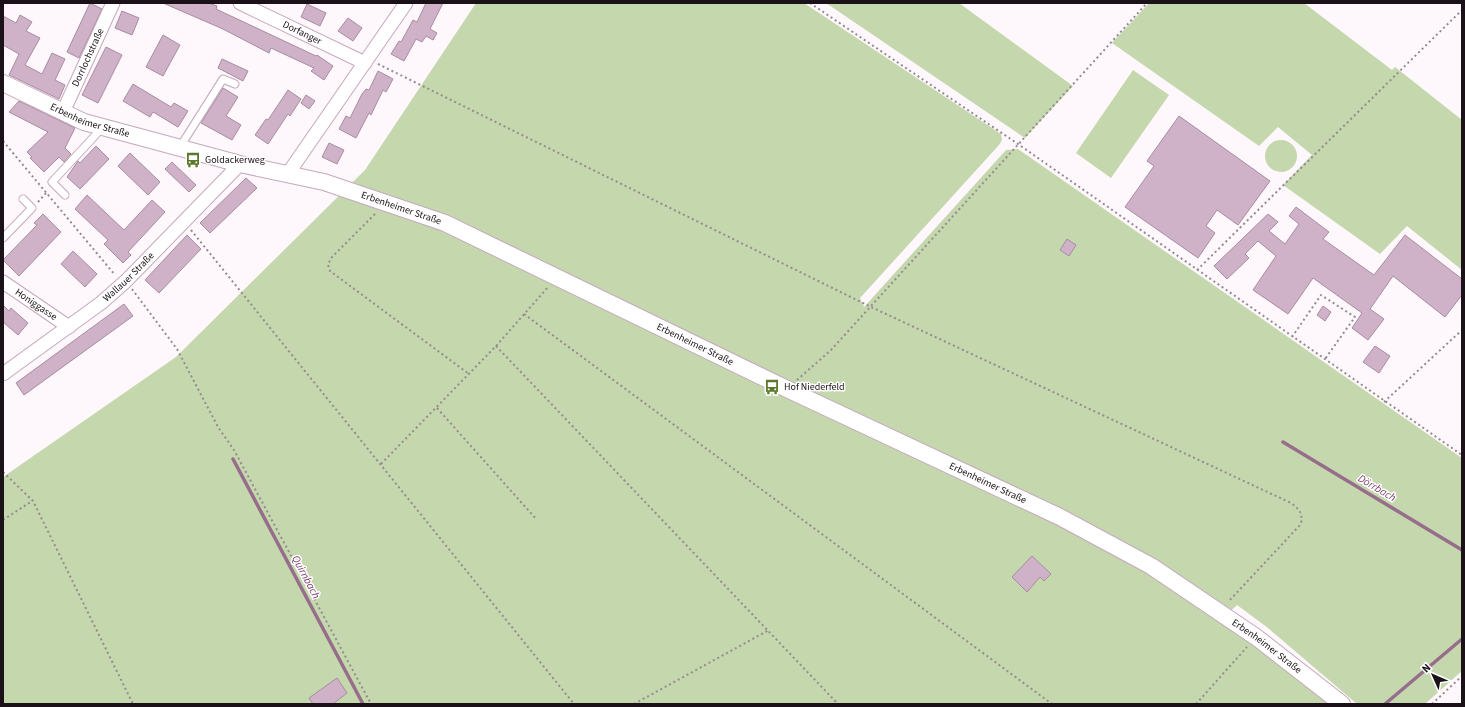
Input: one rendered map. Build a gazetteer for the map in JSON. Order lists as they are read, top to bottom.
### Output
{
  "streets": {
    "street": [
      "Dorfanger",
      "Dorrlochstraße",
      "Erbenheimer Straße",
      "Wallauer Straße",
      "Honiggasse"
    ]
  },
  "crossings": [
    ["Dorrlochstraße", "Erbenheimer Straße"],
    ["Erbenheimer Straße", "Wallauer Straße"],
    ["Wallauer Straße", "Honiggasse"]
  ],
  "water": ["Dörrbach", "Quirnbach"],
  "places": {
    "bus stop": ["Goldackerweg", "Hof Niederfeld"]
  },
  "north": "top left"
}
